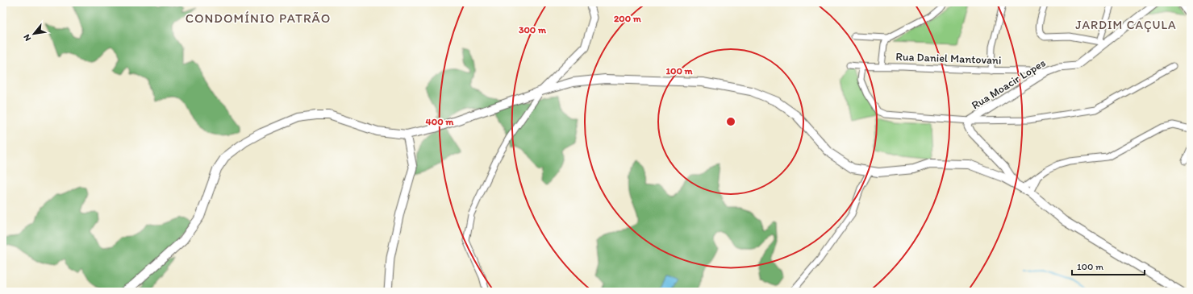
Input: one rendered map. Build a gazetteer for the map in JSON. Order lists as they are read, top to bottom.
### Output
{
  "streets": {
    "street": ["Rua Daniel Mantovani", "Rua Moacir Lopes"]
  },
  "crossings": [
    ["Rua Daniel Mantovani", "Rua Moacir Lopes"]
  ],
  "districts": ["CONDOMÍNIO PATRÃO", "JARDIM CAÇULA"],
  "scale_bar": "100 m",
  "north": "bottom left",
  "rings": [
    "200 m",
    "300 m",
    "100 m",
    "400 m"
  ]
}
